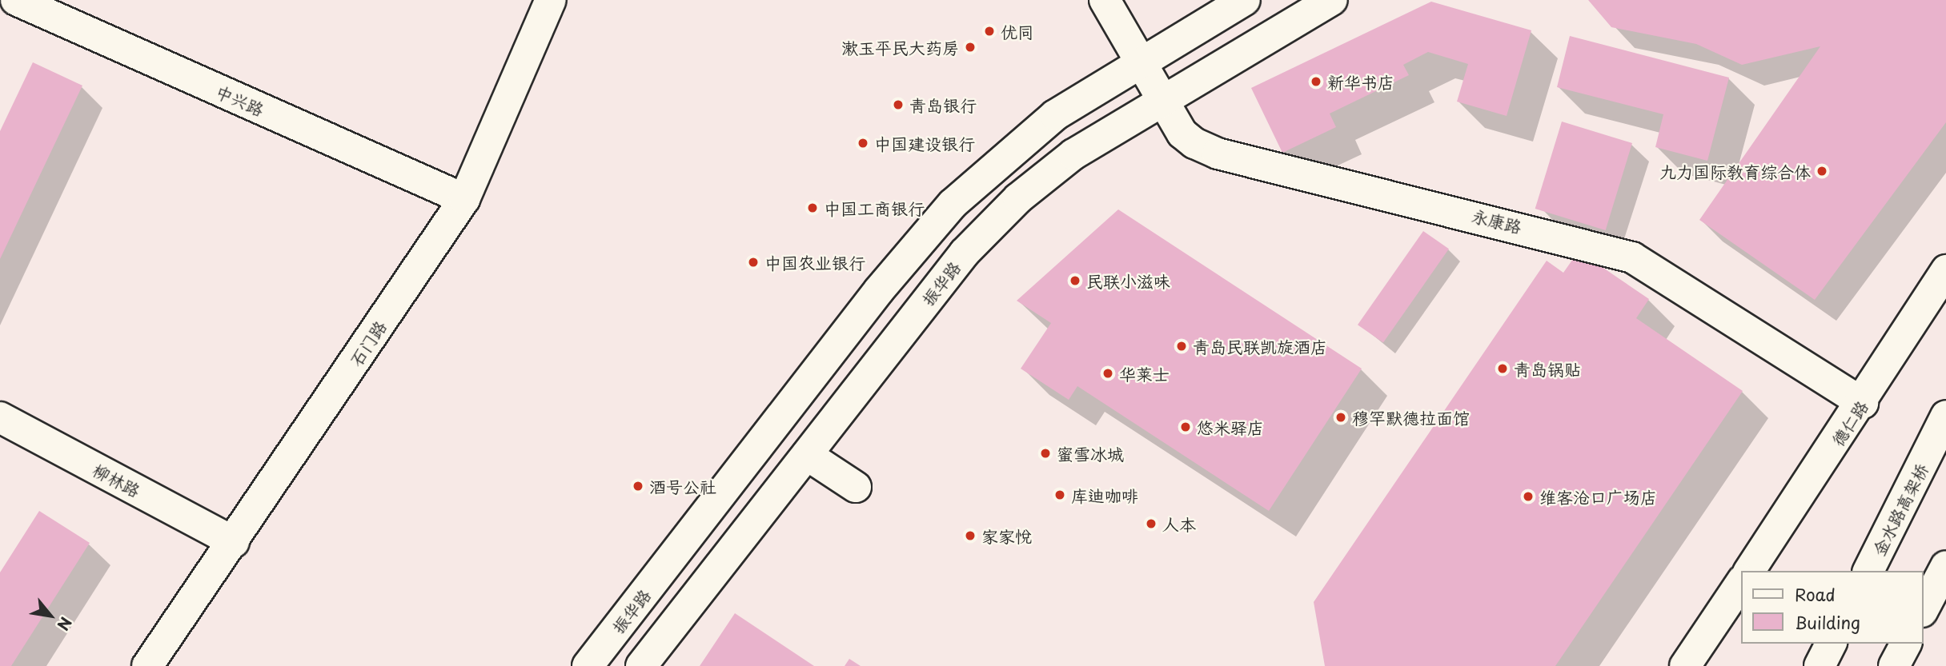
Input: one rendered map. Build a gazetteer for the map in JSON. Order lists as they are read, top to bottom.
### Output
{
  "streets": {
    "main road": [
      "中兴路",
      "永康路",
      "振华路",
      "石门路",
      "德仁路",
      "柳林路",
      "金水路高架桥"
    ]
  },
  "crossings": [
    ["中兴路", "石门路"],
    ["永康路", "振华路"],
    ["永康路", "德仁路"],
    ["石门路", "柳林路"]
  ],
  "places": [
    "优同",
    "漱玉平民大药房",
    "新华书店",
    "青岛银行",
    "中国建设银行",
    "九力国际教育综合体",
    "中国工商银行",
    "中国农业银行",
    "民联小滋味",
    "青岛民联凯旋酒店",
    "青岛锅贴",
    "华莱士",
    "穆罕默德拉面馆",
    "悠米驿店",
    "蜜雪冰城",
    "酒号公社",
    "库迪咖啡",
    "维客沧口广场店",
    "人本",
    "家家悦"
  ],
  "legend": ["Road", "Building"],
  "north": "bottom right"
}
